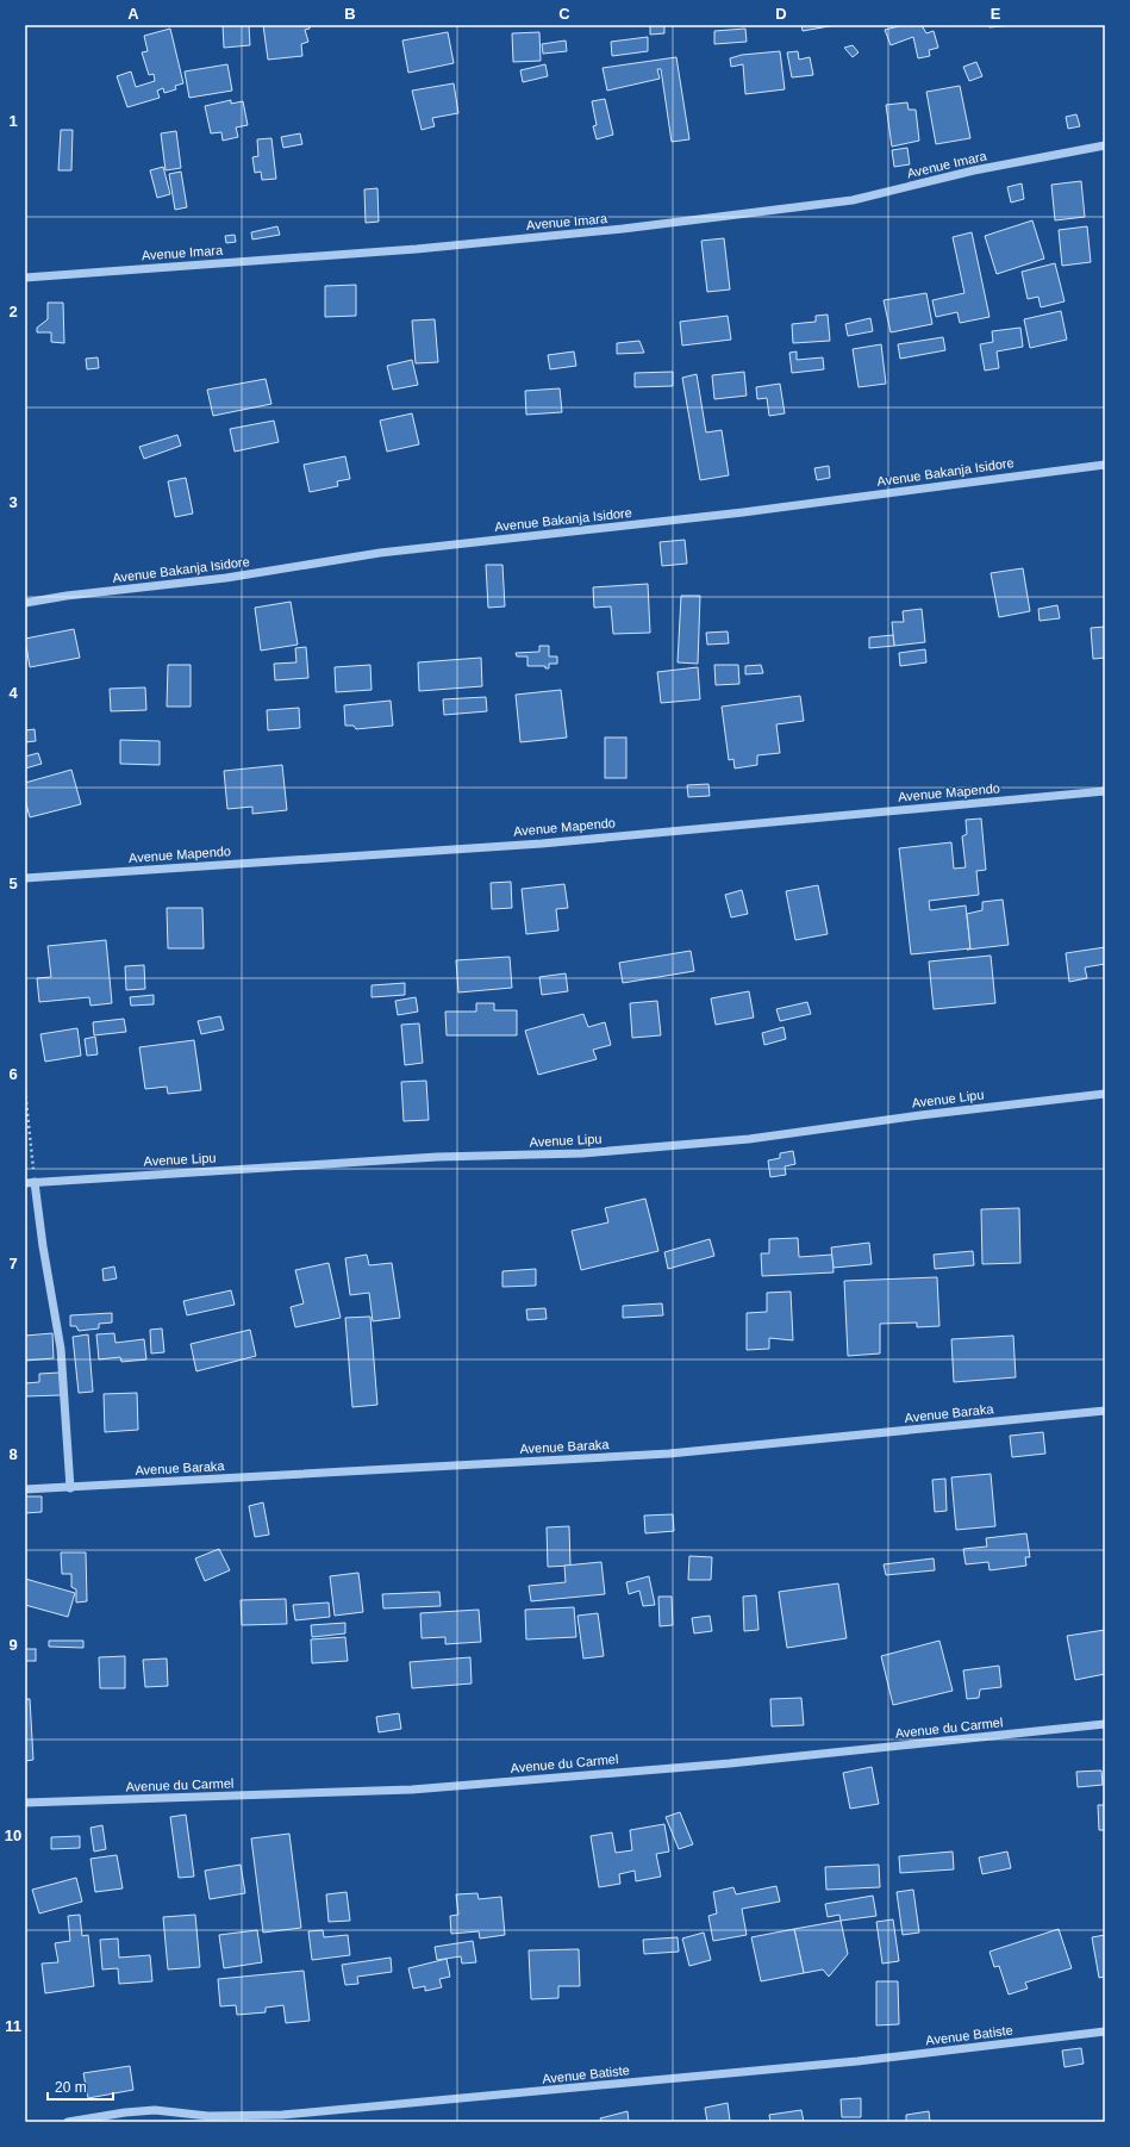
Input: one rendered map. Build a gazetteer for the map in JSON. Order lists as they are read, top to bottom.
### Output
{
  "streets": {
    "street": [
      "Avenue Imara",
      "Avenue Bakanja Isidore",
      "Avenue Mapendo",
      "Avenue Lipu",
      "Avenue Baraka",
      "Avenue du Carmel",
      "Avenue Batiste"
    ]
  },
  "scale_bar": "20 m",
  "grid": {
    "columns": [
      "A",
      "B",
      "C",
      "D",
      "E"
    ],
    "rows": [
      "1",
      "2",
      "3",
      "4",
      "5",
      "6",
      "7",
      "8",
      "9",
      "10",
      "11"
    ]
  }
}
